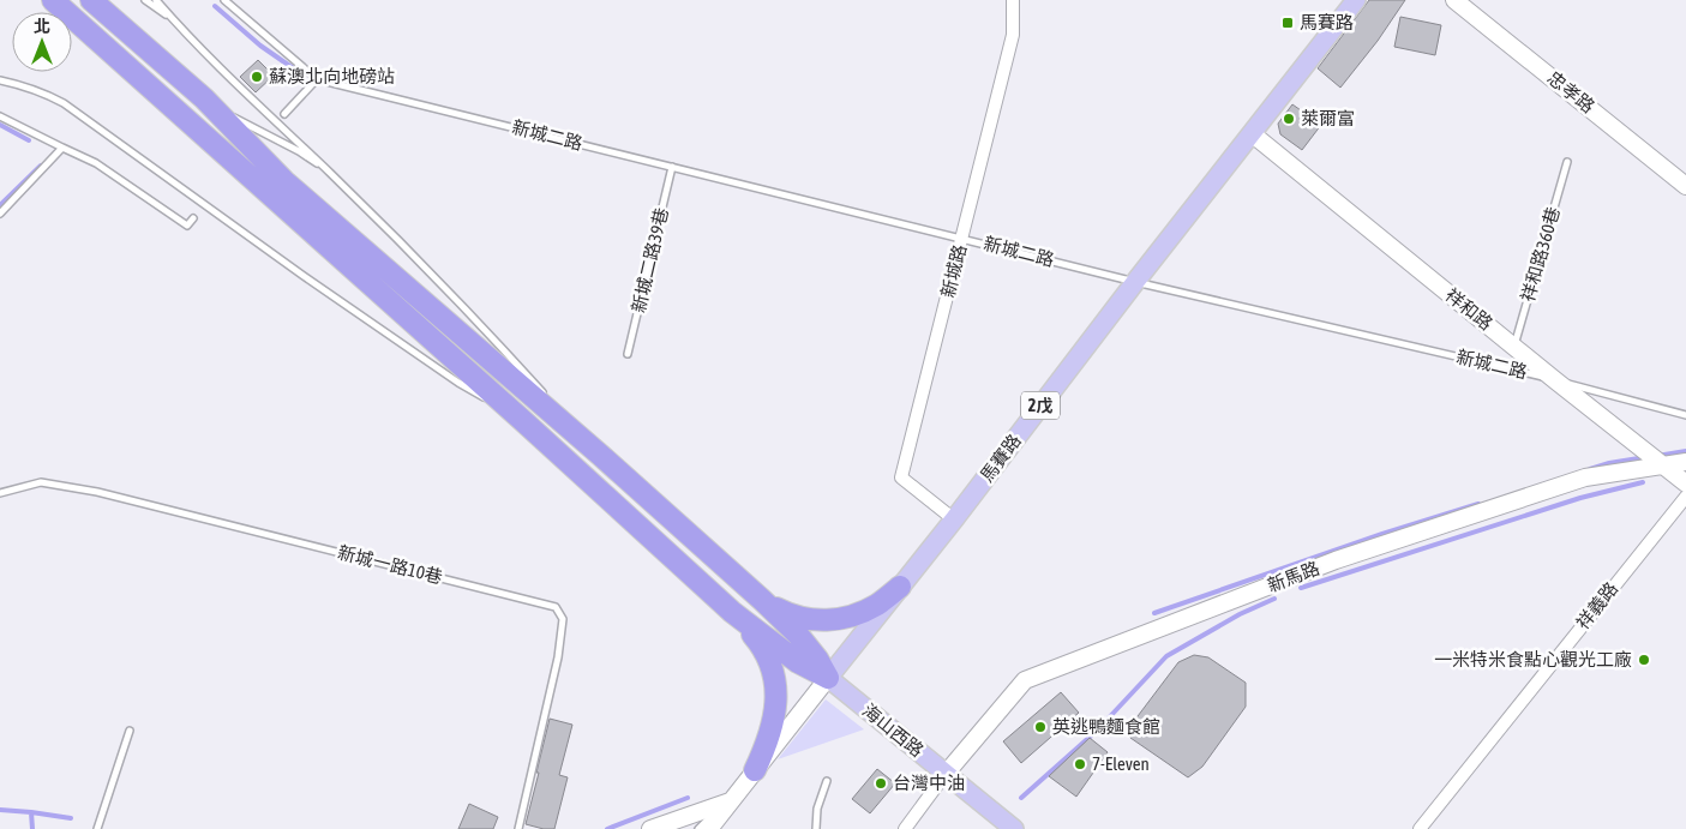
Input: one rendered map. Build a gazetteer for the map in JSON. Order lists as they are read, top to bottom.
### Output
{
  "streets": {
    "main road": ["2戊", "馬賽路", "海山西路"],
    "street": [
      "忠孝路",
      "新城路",
      "祥和路",
      "新馬路",
      "祥義路"
    ],
    "lane": [
      "新城二路",
      "祥和路360巷",
      "新城二路39巷",
      "新城一路10巷"
    ]
  },
  "crossings": [
    ["新城二路", "新城二路39巷"],
    ["新城二路", "新城路"],
    ["新城二路", "祥和路"],
    ["新城二路", "馬賽路"],
    ["祥和路360巷", "祥和路"],
    ["新城路", "馬賽路"],
    ["祥和路", "馬賽路"],
    ["祥和路", "新馬路"],
    ["馬賽路", "海山西路"],
    ["新馬路", "海山西路"]
  ],
  "places": {
    "transit": ["馬賽路"],
    "other": [
      "蘇澳北向地磅站",
      "萊爾富",
      "一米特米食點心觀光工廠",
      "英逃鴨麵食館",
      "7-Eleven",
      "台灣中油"
    ]
  },
  "north": "top"
}
